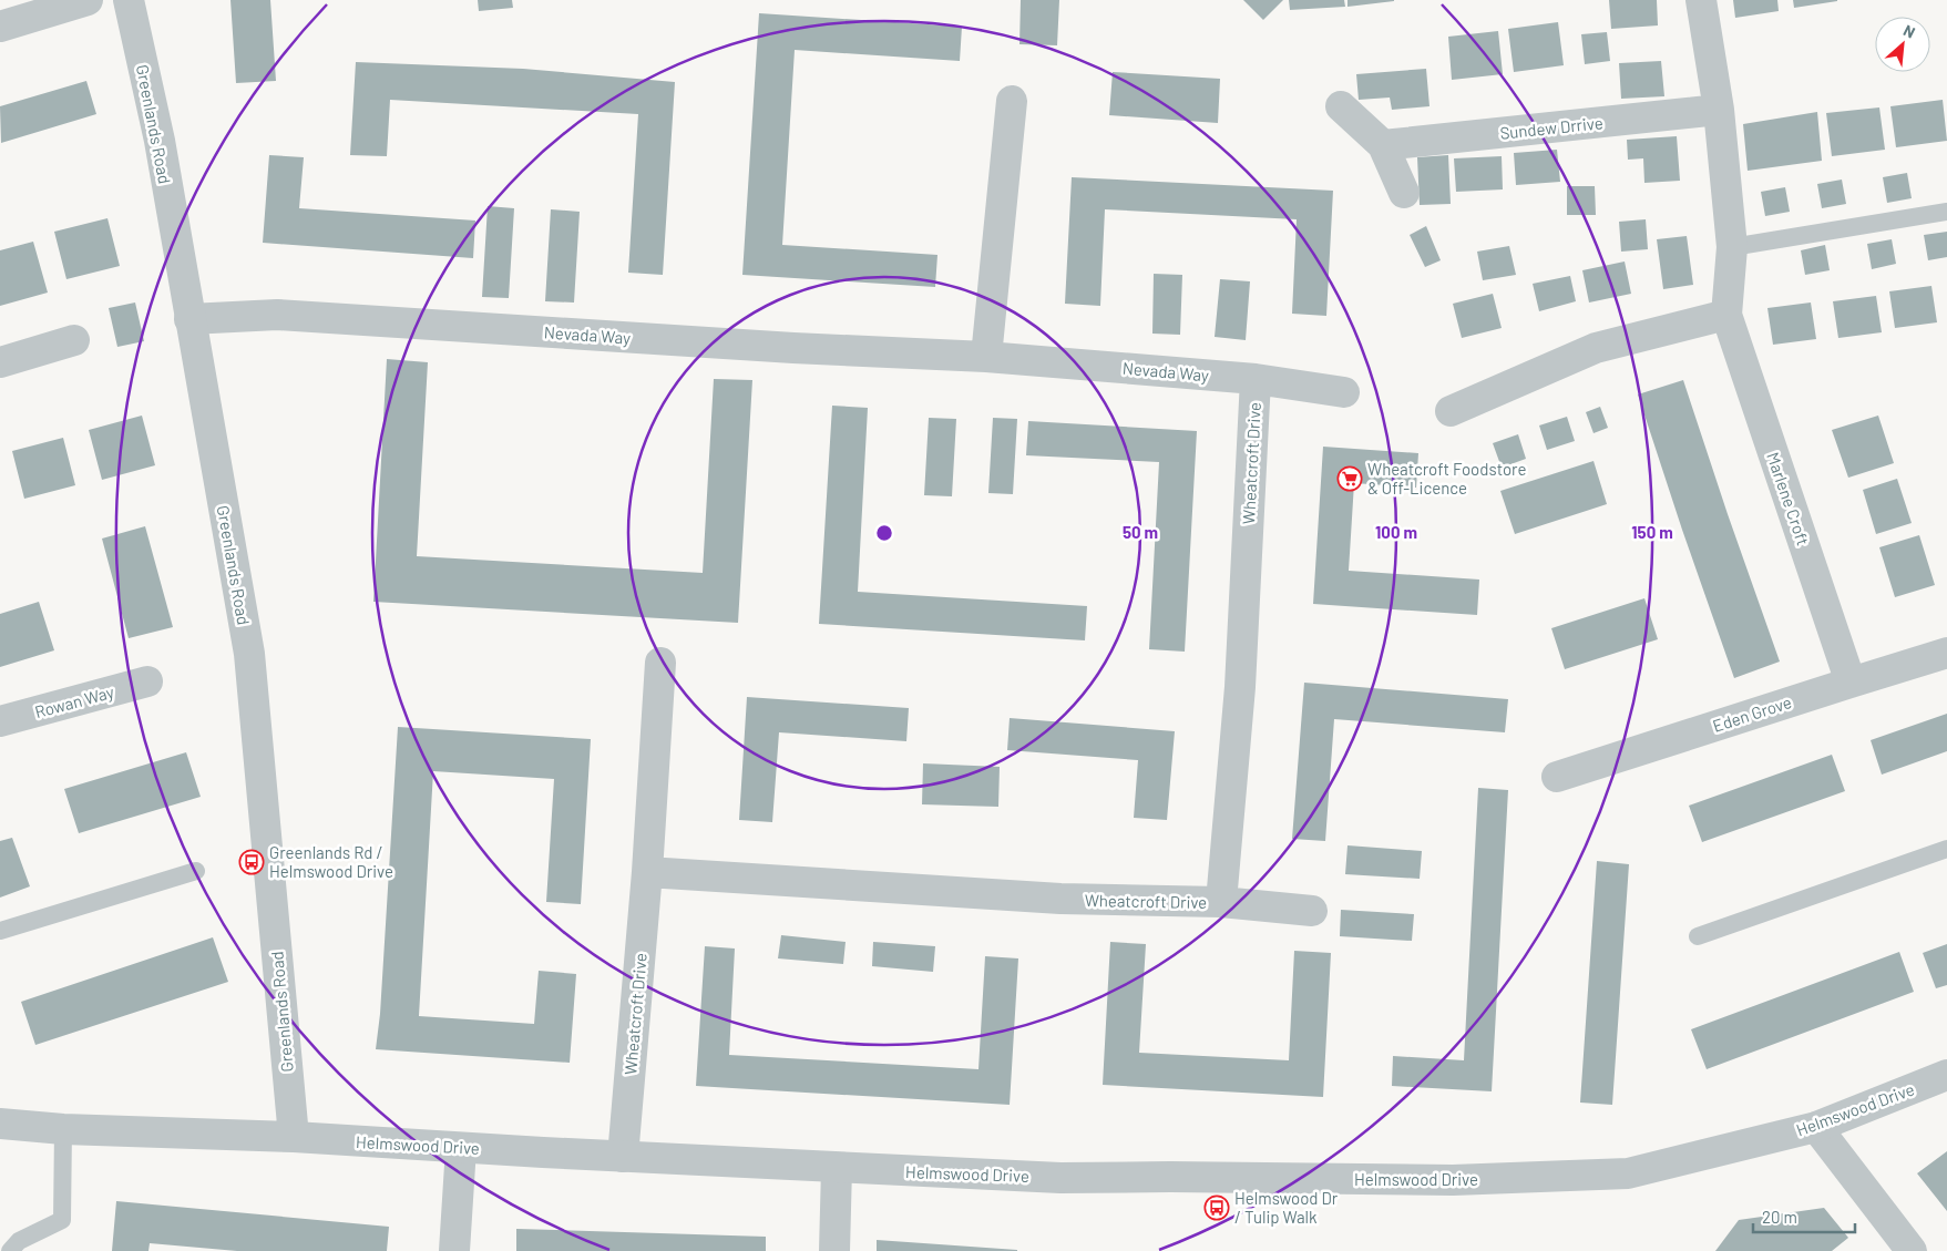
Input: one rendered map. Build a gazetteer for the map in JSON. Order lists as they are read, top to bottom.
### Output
{
  "streets": {
    "street": [
      "Greenlands Road",
      "Sundew Drrive",
      "Nevada Way",
      "Wheatcroft Drive",
      "Marlene Croft",
      "Rowan Way",
      "Eden Grove",
      "Helmswood Drive"
    ]
  },
  "crossings": [
    ["Greenlands Road", "Nevada Way"],
    ["Greenlands Road", "Helmswood Drive"],
    ["Sundew Drrive", "Marlene Croft"],
    ["Nevada Way", "Wheatcroft Drive"],
    ["Wheatcroft Drive", "Helmswood Drive"],
    ["Marlene Croft", "Eden Grove"]
  ],
  "places": {
    "supermarket": ["Wheatcroft Foodstore & Off-Licence"],
    "bus stop": ["Greenlands Rd / Helmswood Drive", "Helmswood Dr / Tulip Walk"]
  },
  "scale_bar": "20 m",
  "north": "top right",
  "rings": ["50 m", "100 m", "150 m"]
}
